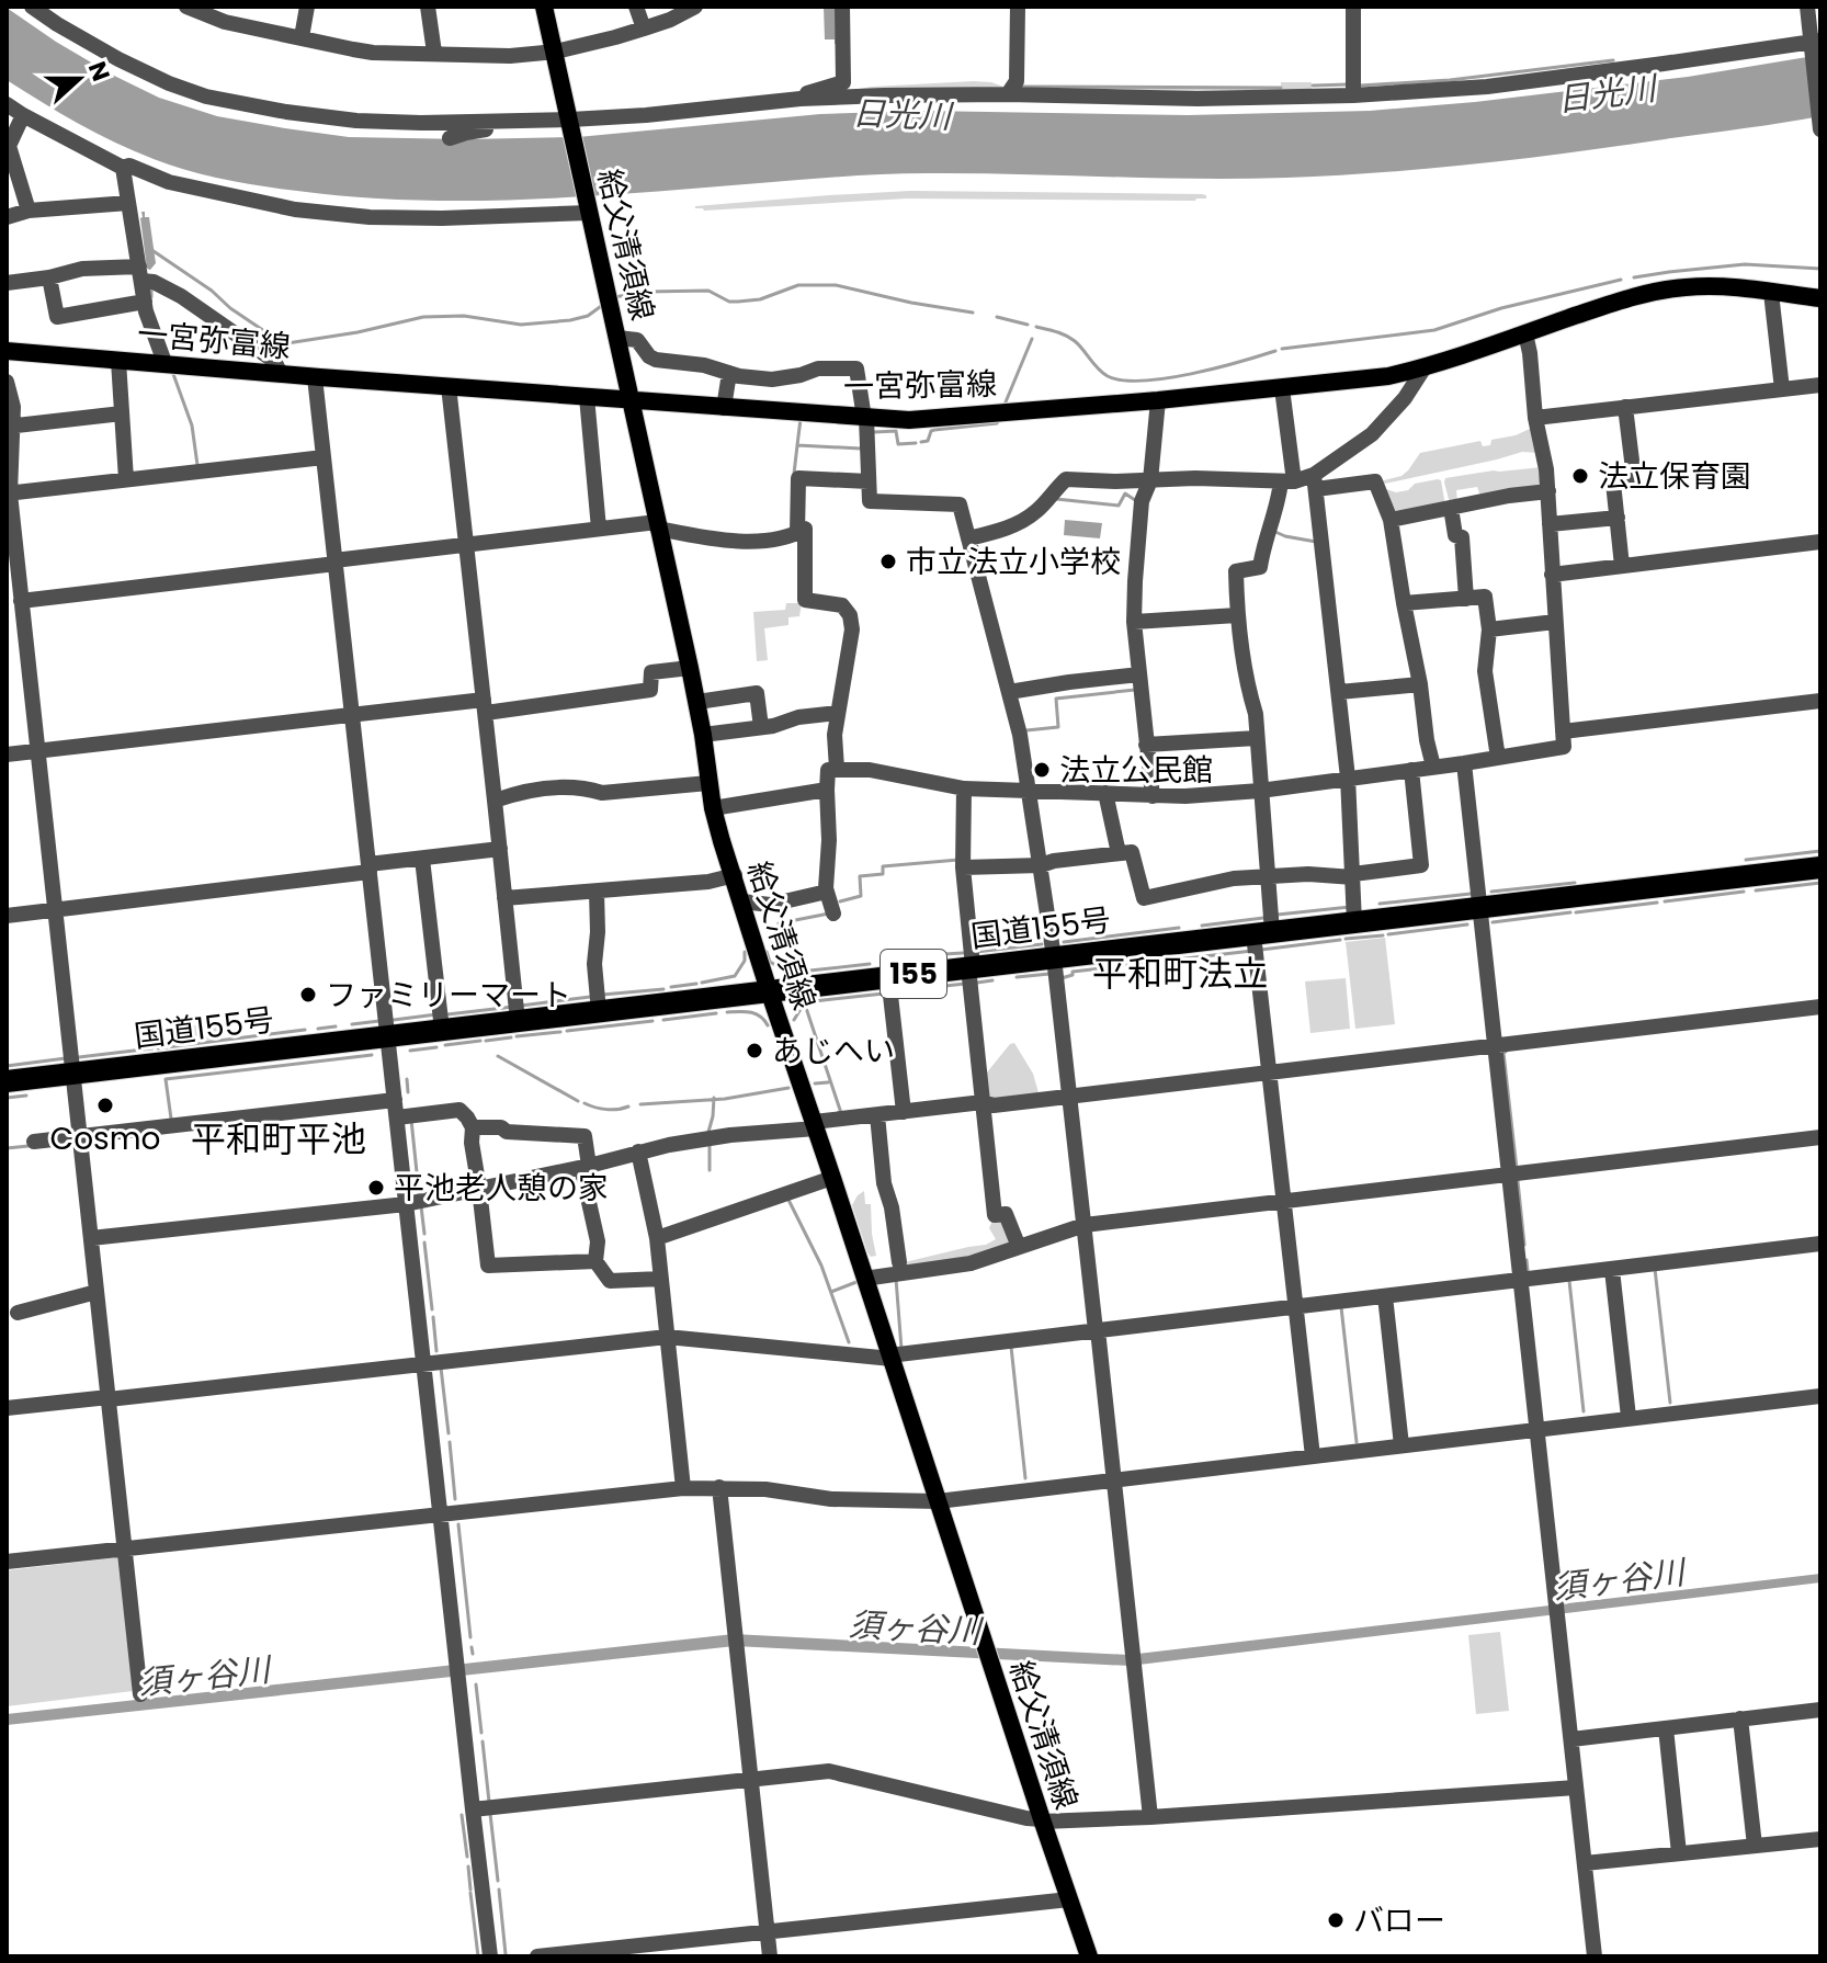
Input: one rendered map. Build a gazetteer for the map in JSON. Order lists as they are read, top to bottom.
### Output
{
  "streets": {
    "highway": ["国道155号", "155"],
    "main road": ["給父清須線", "一宮弥富線"]
  },
  "crossings": [
    ["給父清須線", "一宮弥富線"],
    ["給父清須線", "国道155号"]
  ],
  "districts": ["平和町法立", "平和町平池"],
  "water": ["日光川", "須ヶ谷川"],
  "places": [
    "法立保育園",
    "市立法立小学校",
    "法立公民館",
    "ファミリーマート",
    "あじへい",
    "Cosmo",
    "平池老人憩の家",
    "バロー"
  ],
  "north": "right"
}
